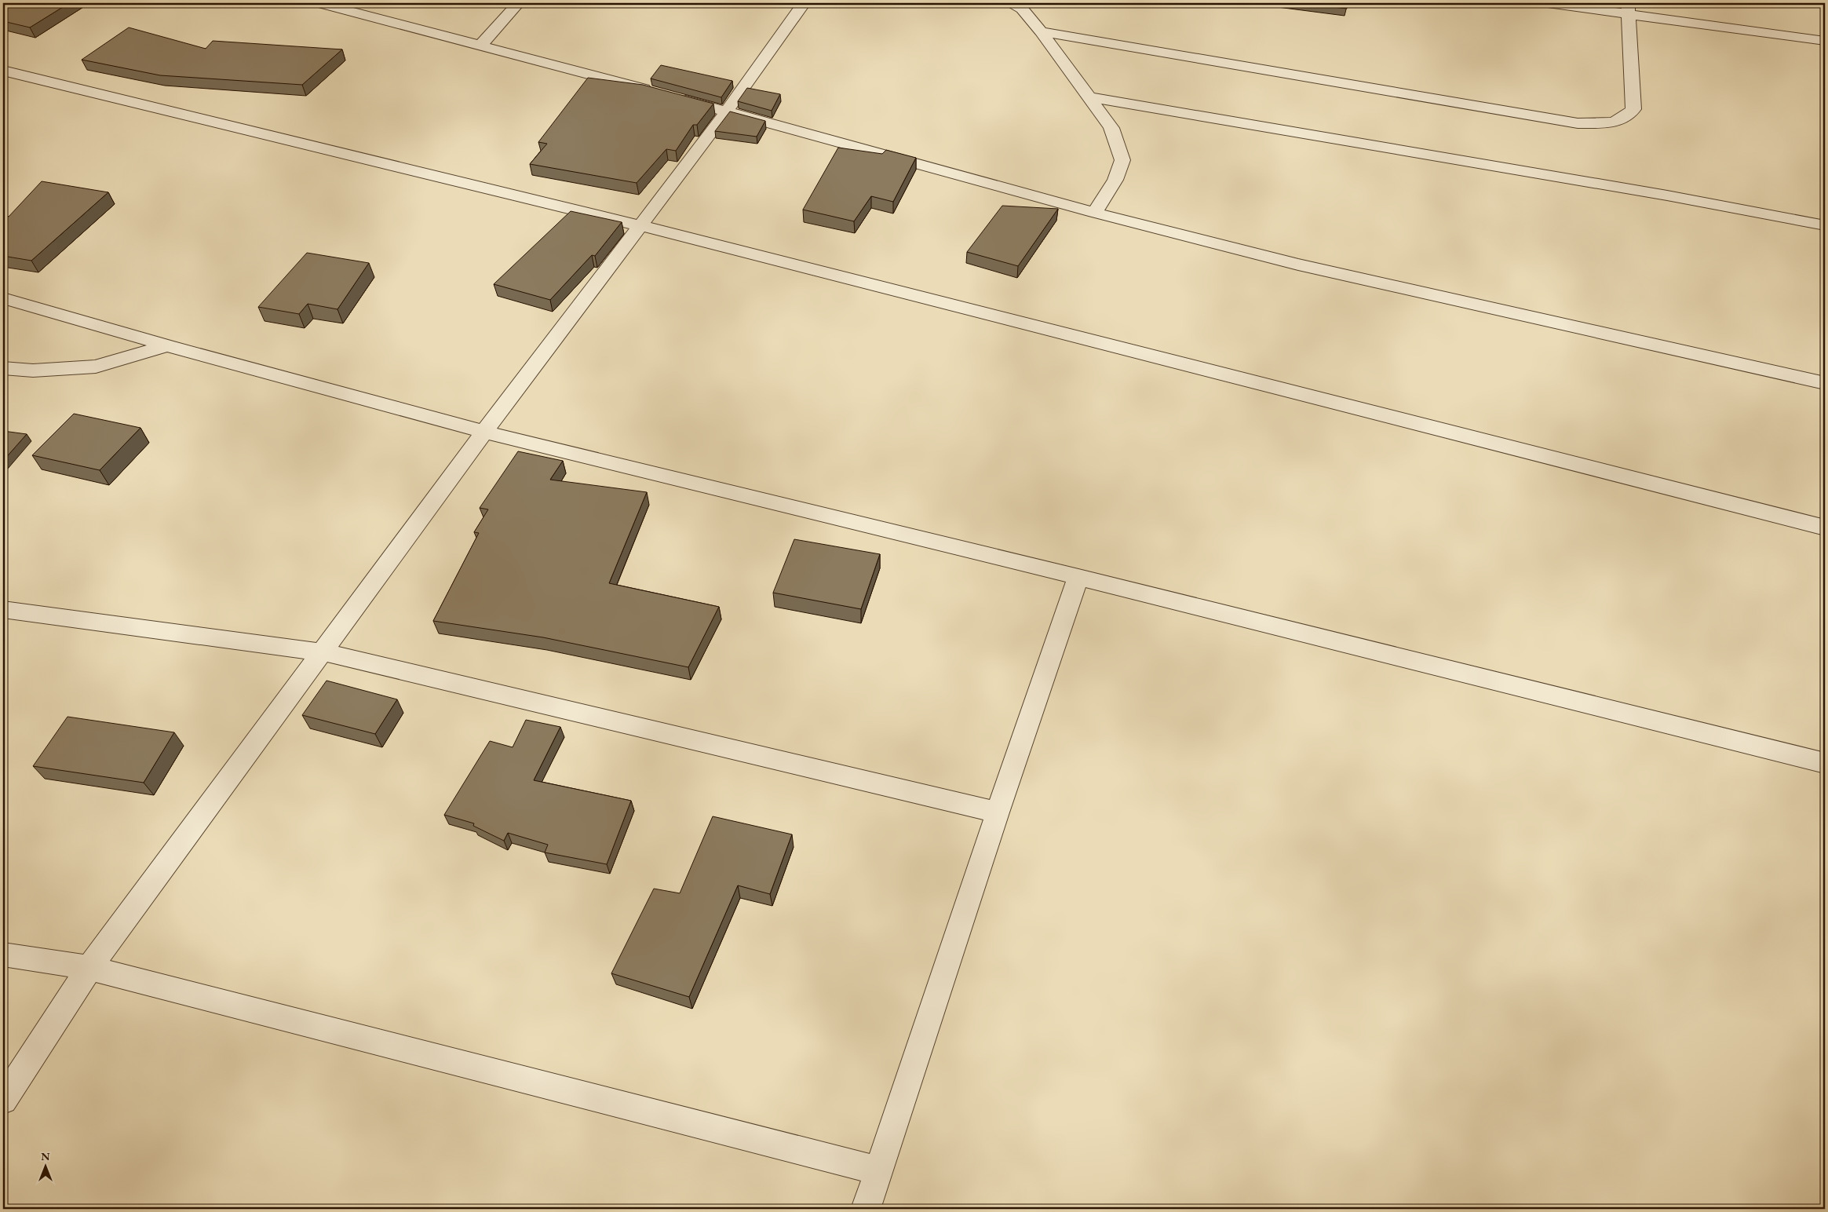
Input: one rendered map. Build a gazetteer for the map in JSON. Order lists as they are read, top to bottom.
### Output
{
  "north": "top"
}
